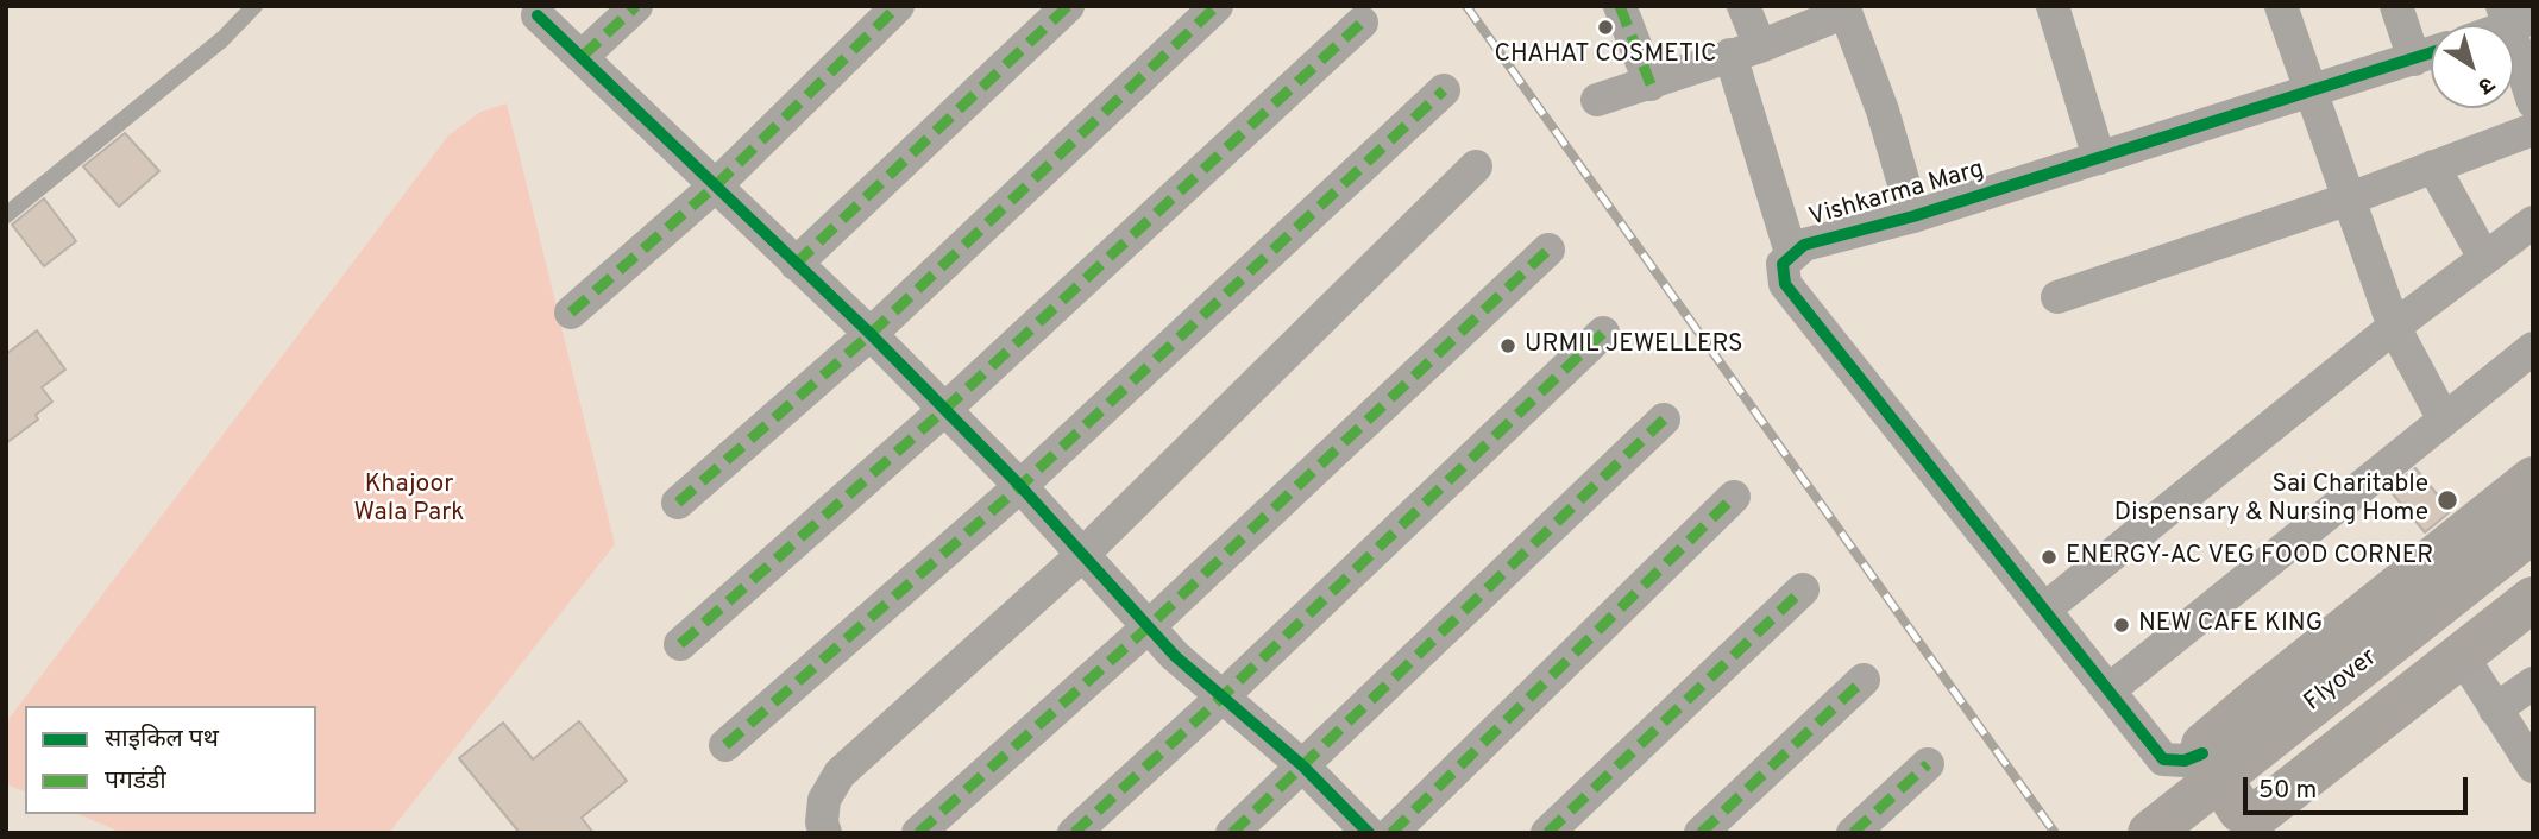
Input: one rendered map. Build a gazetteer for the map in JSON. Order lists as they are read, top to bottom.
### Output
{
  "streets": {
    "street": ["Vishkarma Marg", "Flyover"]
  },
  "parks": ["Khajoor Wala Park"],
  "places": [
    "CHAHAT COSMETIC",
    "URMIL JEWELLERS",
    "Sai Charitable Dispensary & Nursing Home",
    "ENERGY-AC VEG FOOD CORNER",
    "NEW CAFE KING"
  ],
  "legend": ["साइकिल पथ", "पगडंडी"],
  "scale_bar": "50 m",
  "north": "bottom right"
}
